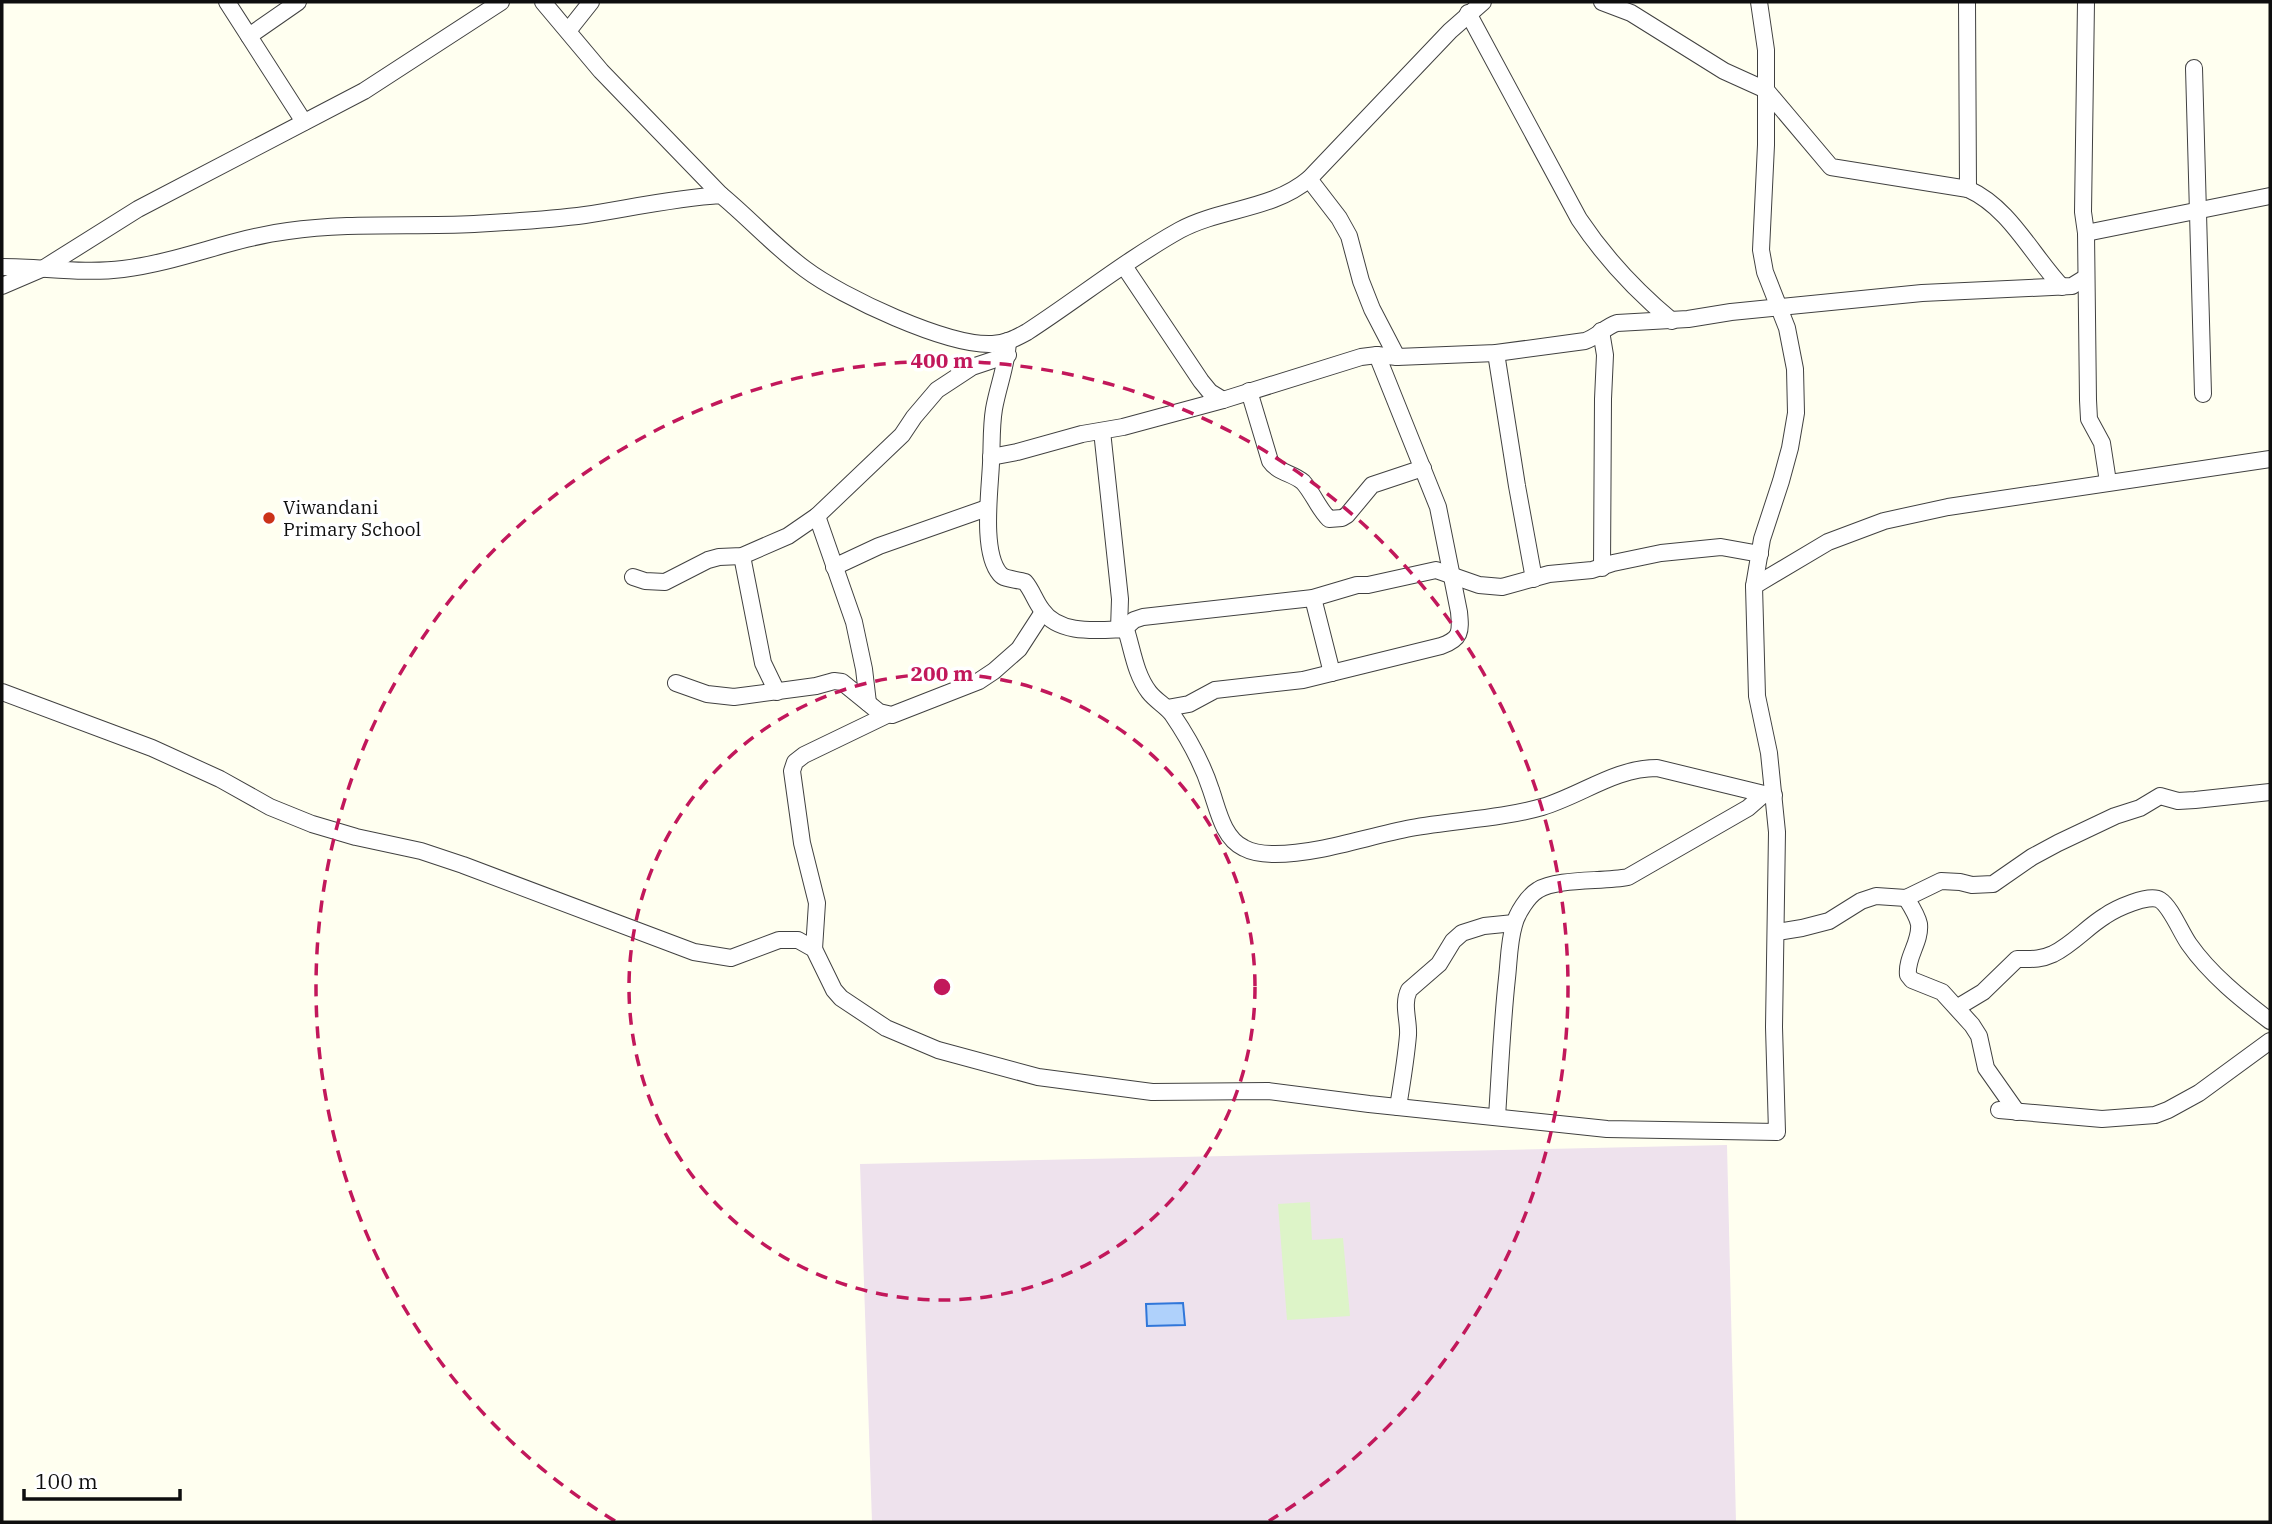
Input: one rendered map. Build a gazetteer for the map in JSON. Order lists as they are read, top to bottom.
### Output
{
  "places": ["Viwandani Primary School"],
  "scale_bar": "100 m",
  "rings": ["400 m", "200 m"]
}
